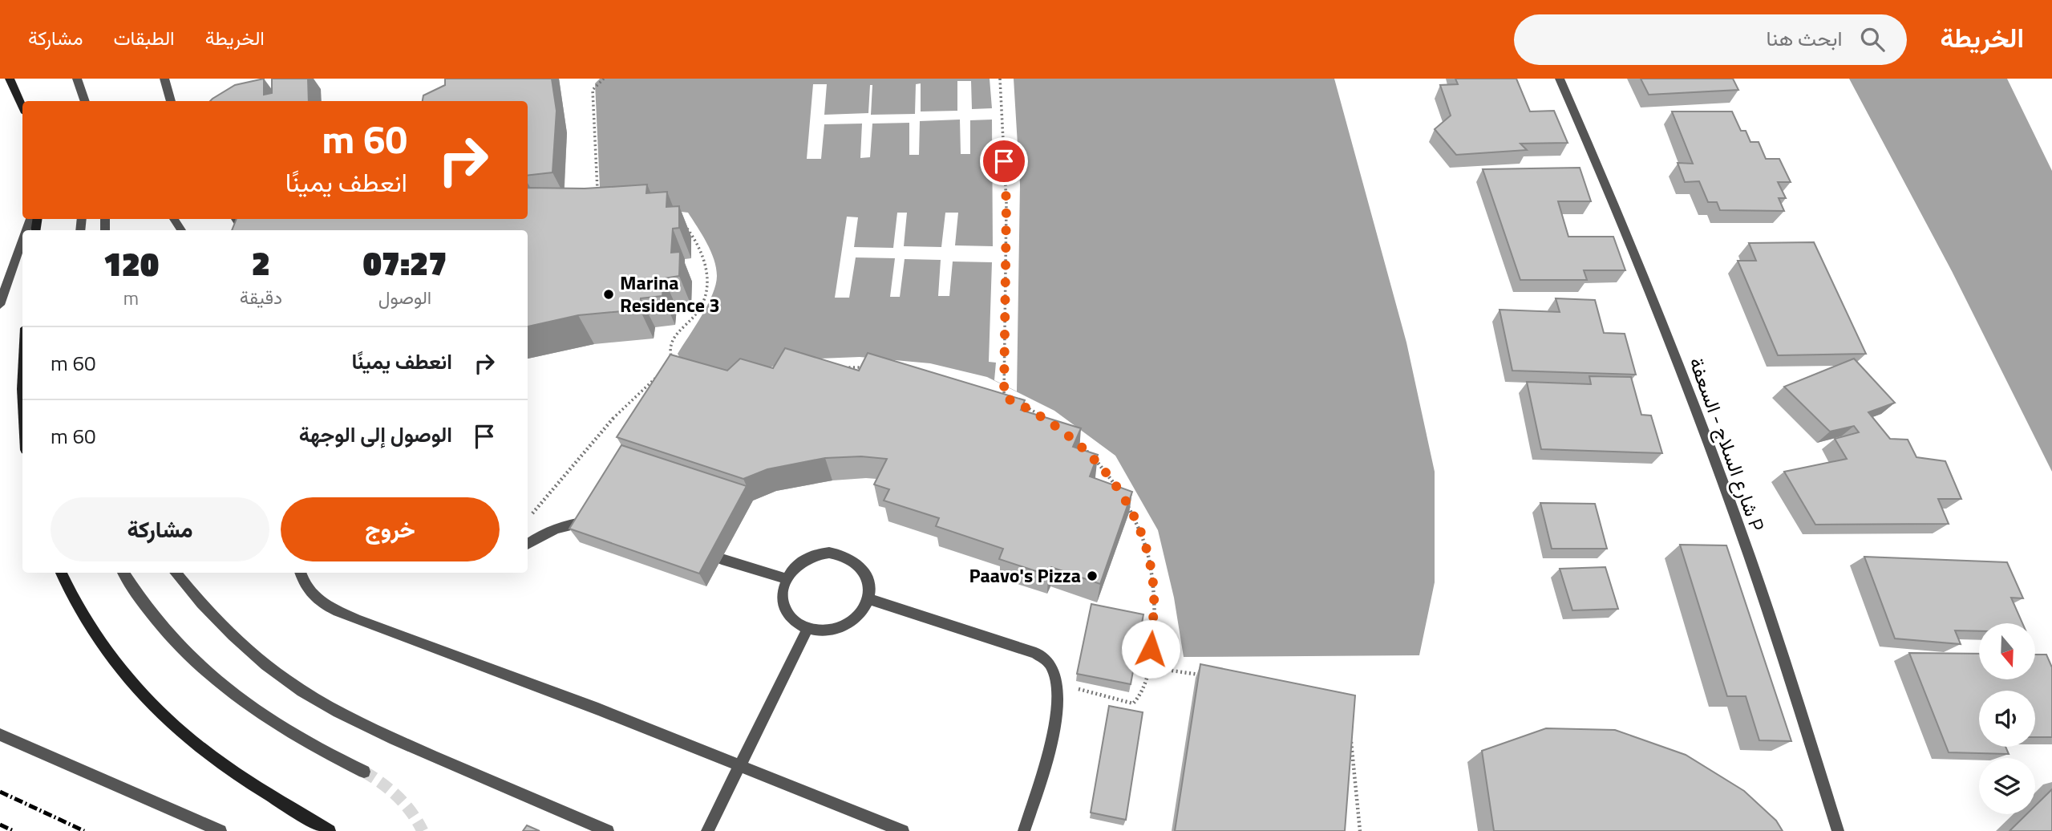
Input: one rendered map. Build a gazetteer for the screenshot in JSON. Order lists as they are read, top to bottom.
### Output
{
  "streets": {
    "street": ["شارع السلاج - السعفة P"]
  },
  "places": ["Marina Residence 3", "Paavo's Pizza"],
  "north": "bottom",
  "page": {
    "header": "الخريطة",
    "search": "ابحث هنا",
    "nav": ["الخريطة", "الطبقات", "مشاركة"],
    "turn": ["60 m", "انعطف يمينًا"],
    "eta": [
      "07:27",
      "الوصول",
      "2",
      "دقيقة",
      "120",
      "m"
    ],
    "list": [
      {
        "name": "انعطف يمينًا",
        "value": "60 m"
      },
      {
        "name": "الوصول إلى الوجهة",
        "value": "60 m"
      }
    ],
    "buttons": ["خروج", "مشاركة"]
  }
}
